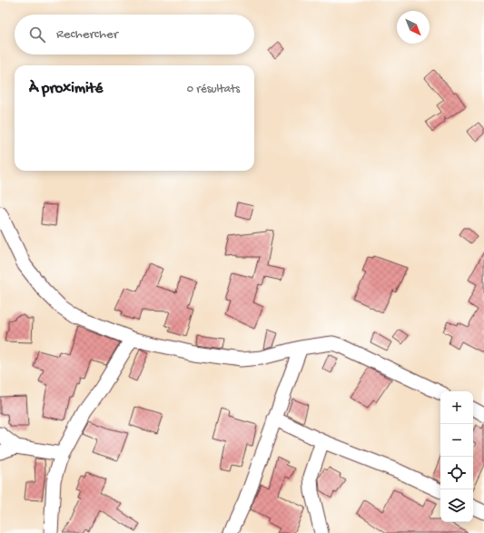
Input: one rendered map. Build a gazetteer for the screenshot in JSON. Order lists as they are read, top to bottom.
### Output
{
  "north": "bottom right",
  "page": {
    "search": "Rechercher",
    "heading": ["À proximité", "0 résultats"],
    "map_buttons": ["+", "−"]
  }
}
